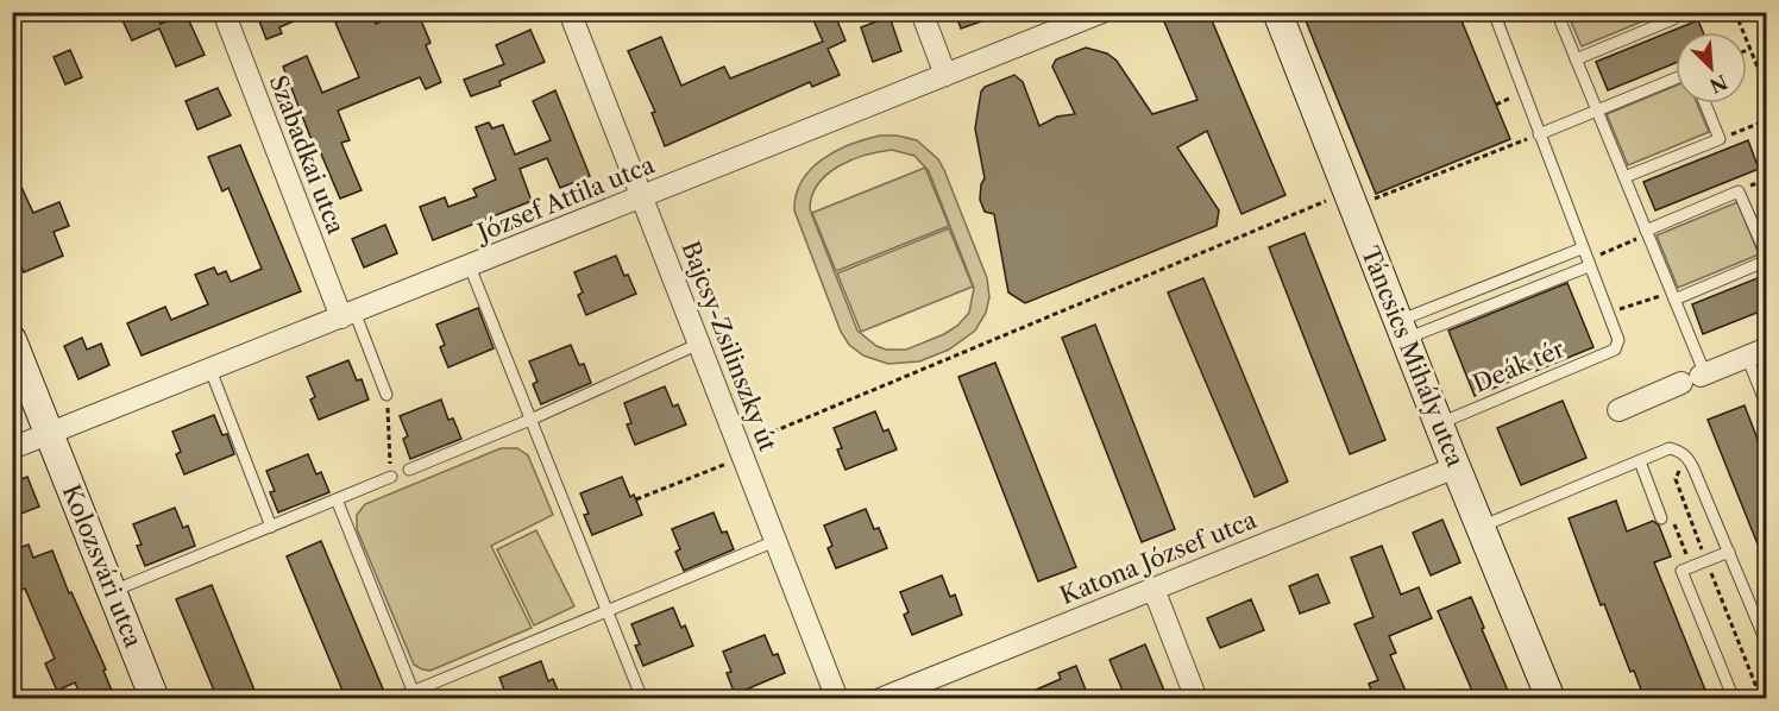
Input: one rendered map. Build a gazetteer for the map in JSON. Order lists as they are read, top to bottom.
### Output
{
  "streets": {
    "street": [
      "Szabadkai utca",
      "József Attila utca",
      "Bajcsy-Zsilinszky út",
      "Táncsics Mihály utca",
      "Katona József utca",
      "Kolozsvári utca"
    ],
    "lane": ["Deák tér"]
  },
  "crossings": [
    ["Szabadkai utca", "József Attila utca"],
    ["József Attila utca", "Bajcsy-Zsilinszky út"],
    ["József Attila utca", "Kolozsvári utca"],
    ["Táncsics Mihály utca", "Deák tér"],
    ["Táncsics Mihály utca", "Katona József utca"]
  ],
  "north": "bottom right"
}
